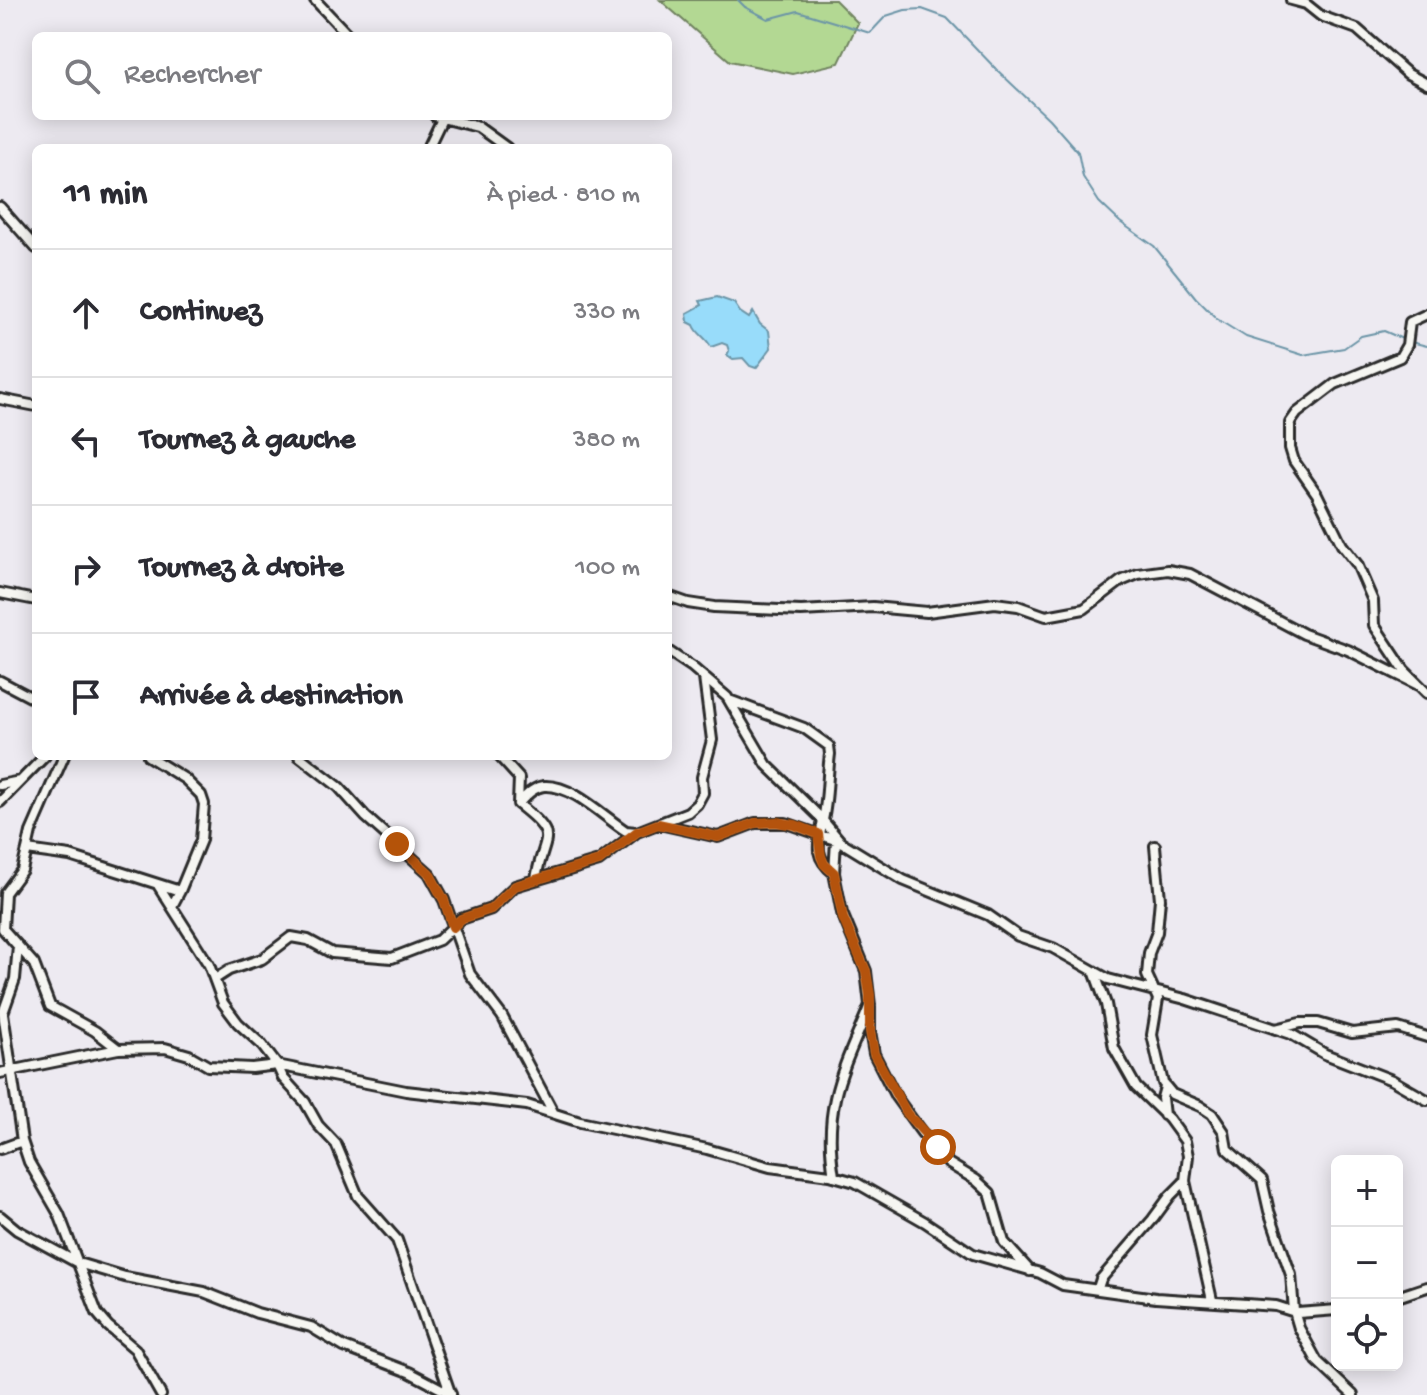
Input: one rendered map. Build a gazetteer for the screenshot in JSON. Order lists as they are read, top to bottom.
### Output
{
  "page": {
    "search": "Rechercher",
    "heading": ["11 min", "À pied · 810 m"],
    "list": [
      ["Continuez", "330 m"],
      ["Tournez à gauche", "380 m"],
      ["Tournez à droite", "100 m"],
      "Arrivée à destination"
    ],
    "map_buttons": ["+", "−"]
  }
}
